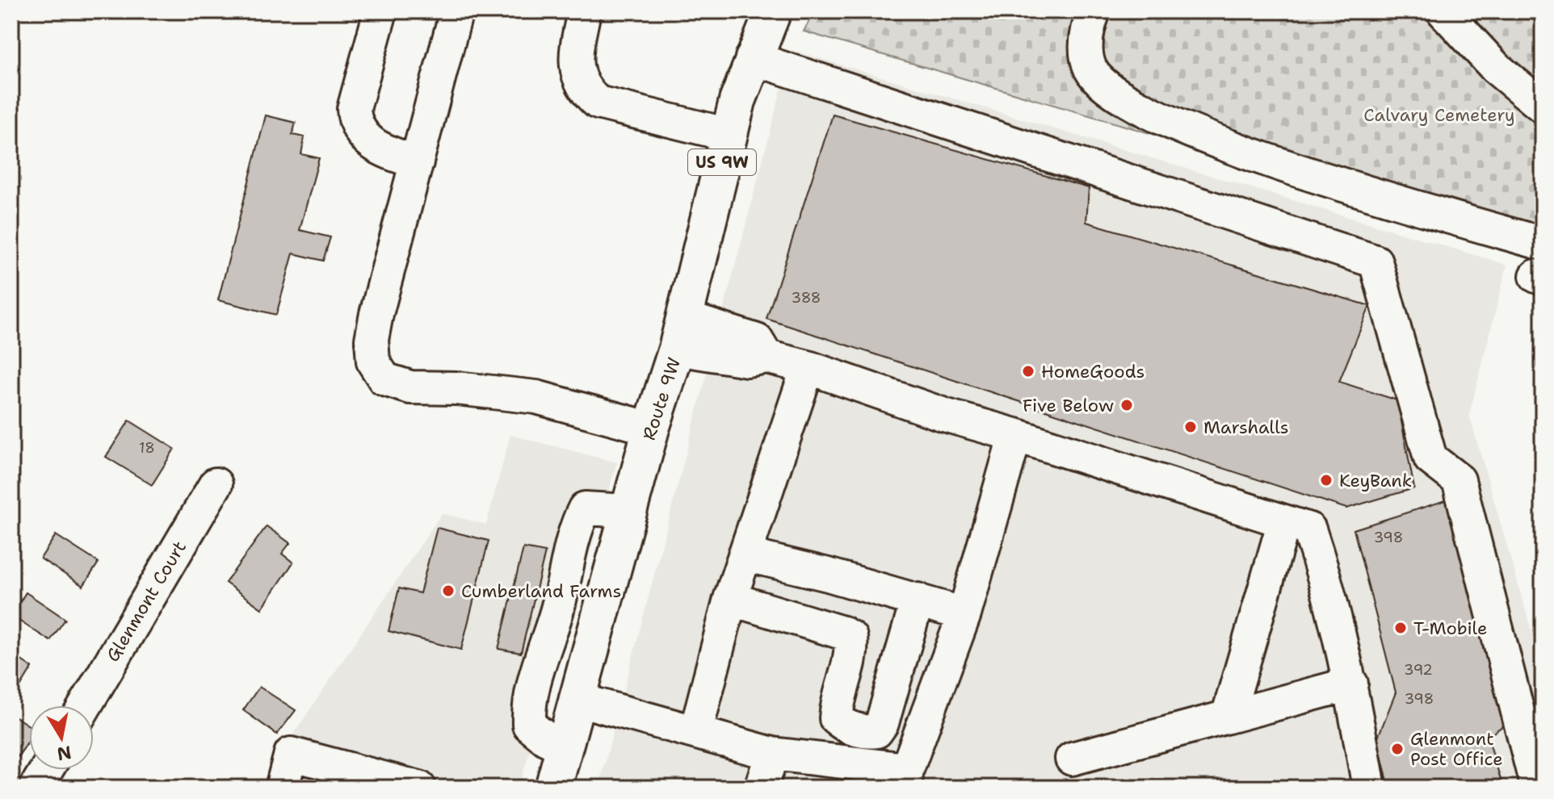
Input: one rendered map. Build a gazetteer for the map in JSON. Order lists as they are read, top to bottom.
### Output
{
  "streets": {
    "main road": ["US 9W", "Route 9W"],
    "street": ["Glenmont Court"]
  },
  "parks": ["Calvary Cemetery"],
  "places": [
    "HomeGoods",
    "Five Below",
    "Marshalls",
    "KeyBank",
    "Cumberland Farms",
    "T-Mobile",
    "Glenmont Post Office"
  ],
  "house_numbers": [
    "388",
    "18",
    "398",
    "392",
    "398"
  ],
  "north": "bottom"
}
